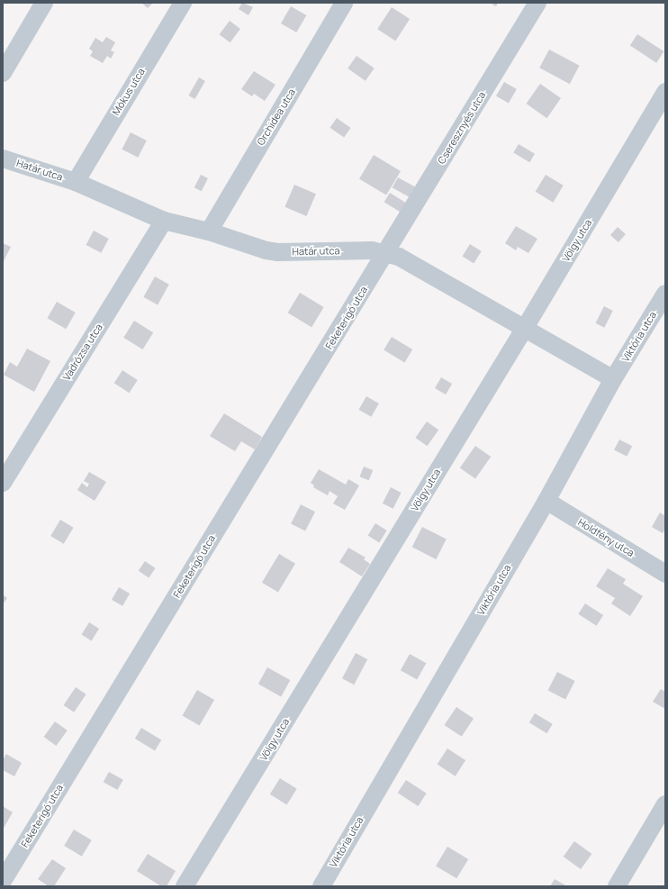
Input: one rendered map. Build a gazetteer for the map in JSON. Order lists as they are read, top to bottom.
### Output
{
  "streets": {
    "street": [
      "Mókus utca",
      "Orchidea utca",
      "Cseresznyés utca",
      "Határ utca",
      "Völgy utca",
      "Feketerigó utca",
      "Viktória utca",
      "Vadrózsa utca",
      "Holdfény utca"
    ]
  },
  "crossings": [
    ["Mókus utca", "Határ utca"],
    ["Orchidea utca", "Határ utca"],
    ["Cseresznyés utca", "Határ utca"],
    ["Cseresznyés utca", "Feketerigó utca"],
    ["Határ utca", "Völgy utca"],
    ["Határ utca", "Feketerigó utca"],
    ["Határ utca", "Viktória utca"],
    ["Határ utca", "Vadrózsa utca"],
    ["Viktória utca", "Holdfény utca"]
  ]
}
